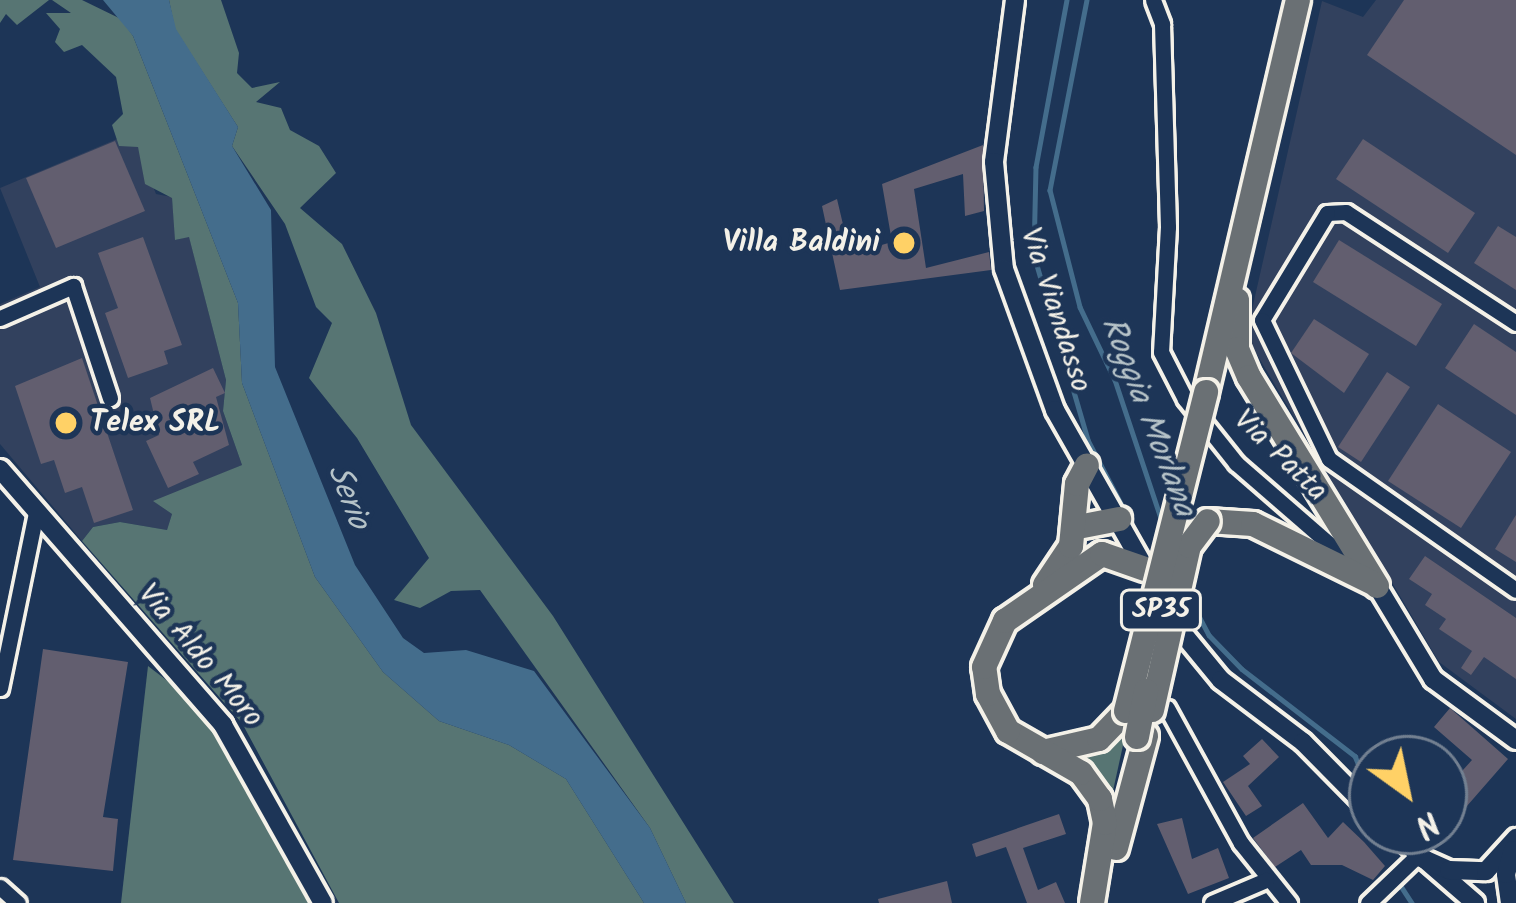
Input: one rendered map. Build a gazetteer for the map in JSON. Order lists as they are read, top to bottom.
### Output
{
  "streets": {
    "highway": ["SP35"],
    "street": ["Via Viandasso", "Via Patta", "Via Aldo Moro"]
  },
  "water": ["Roggia Morlana", "Serio"],
  "places": ["Villa Baldini", "Telex SRL"],
  "north": "bottom right"
}
